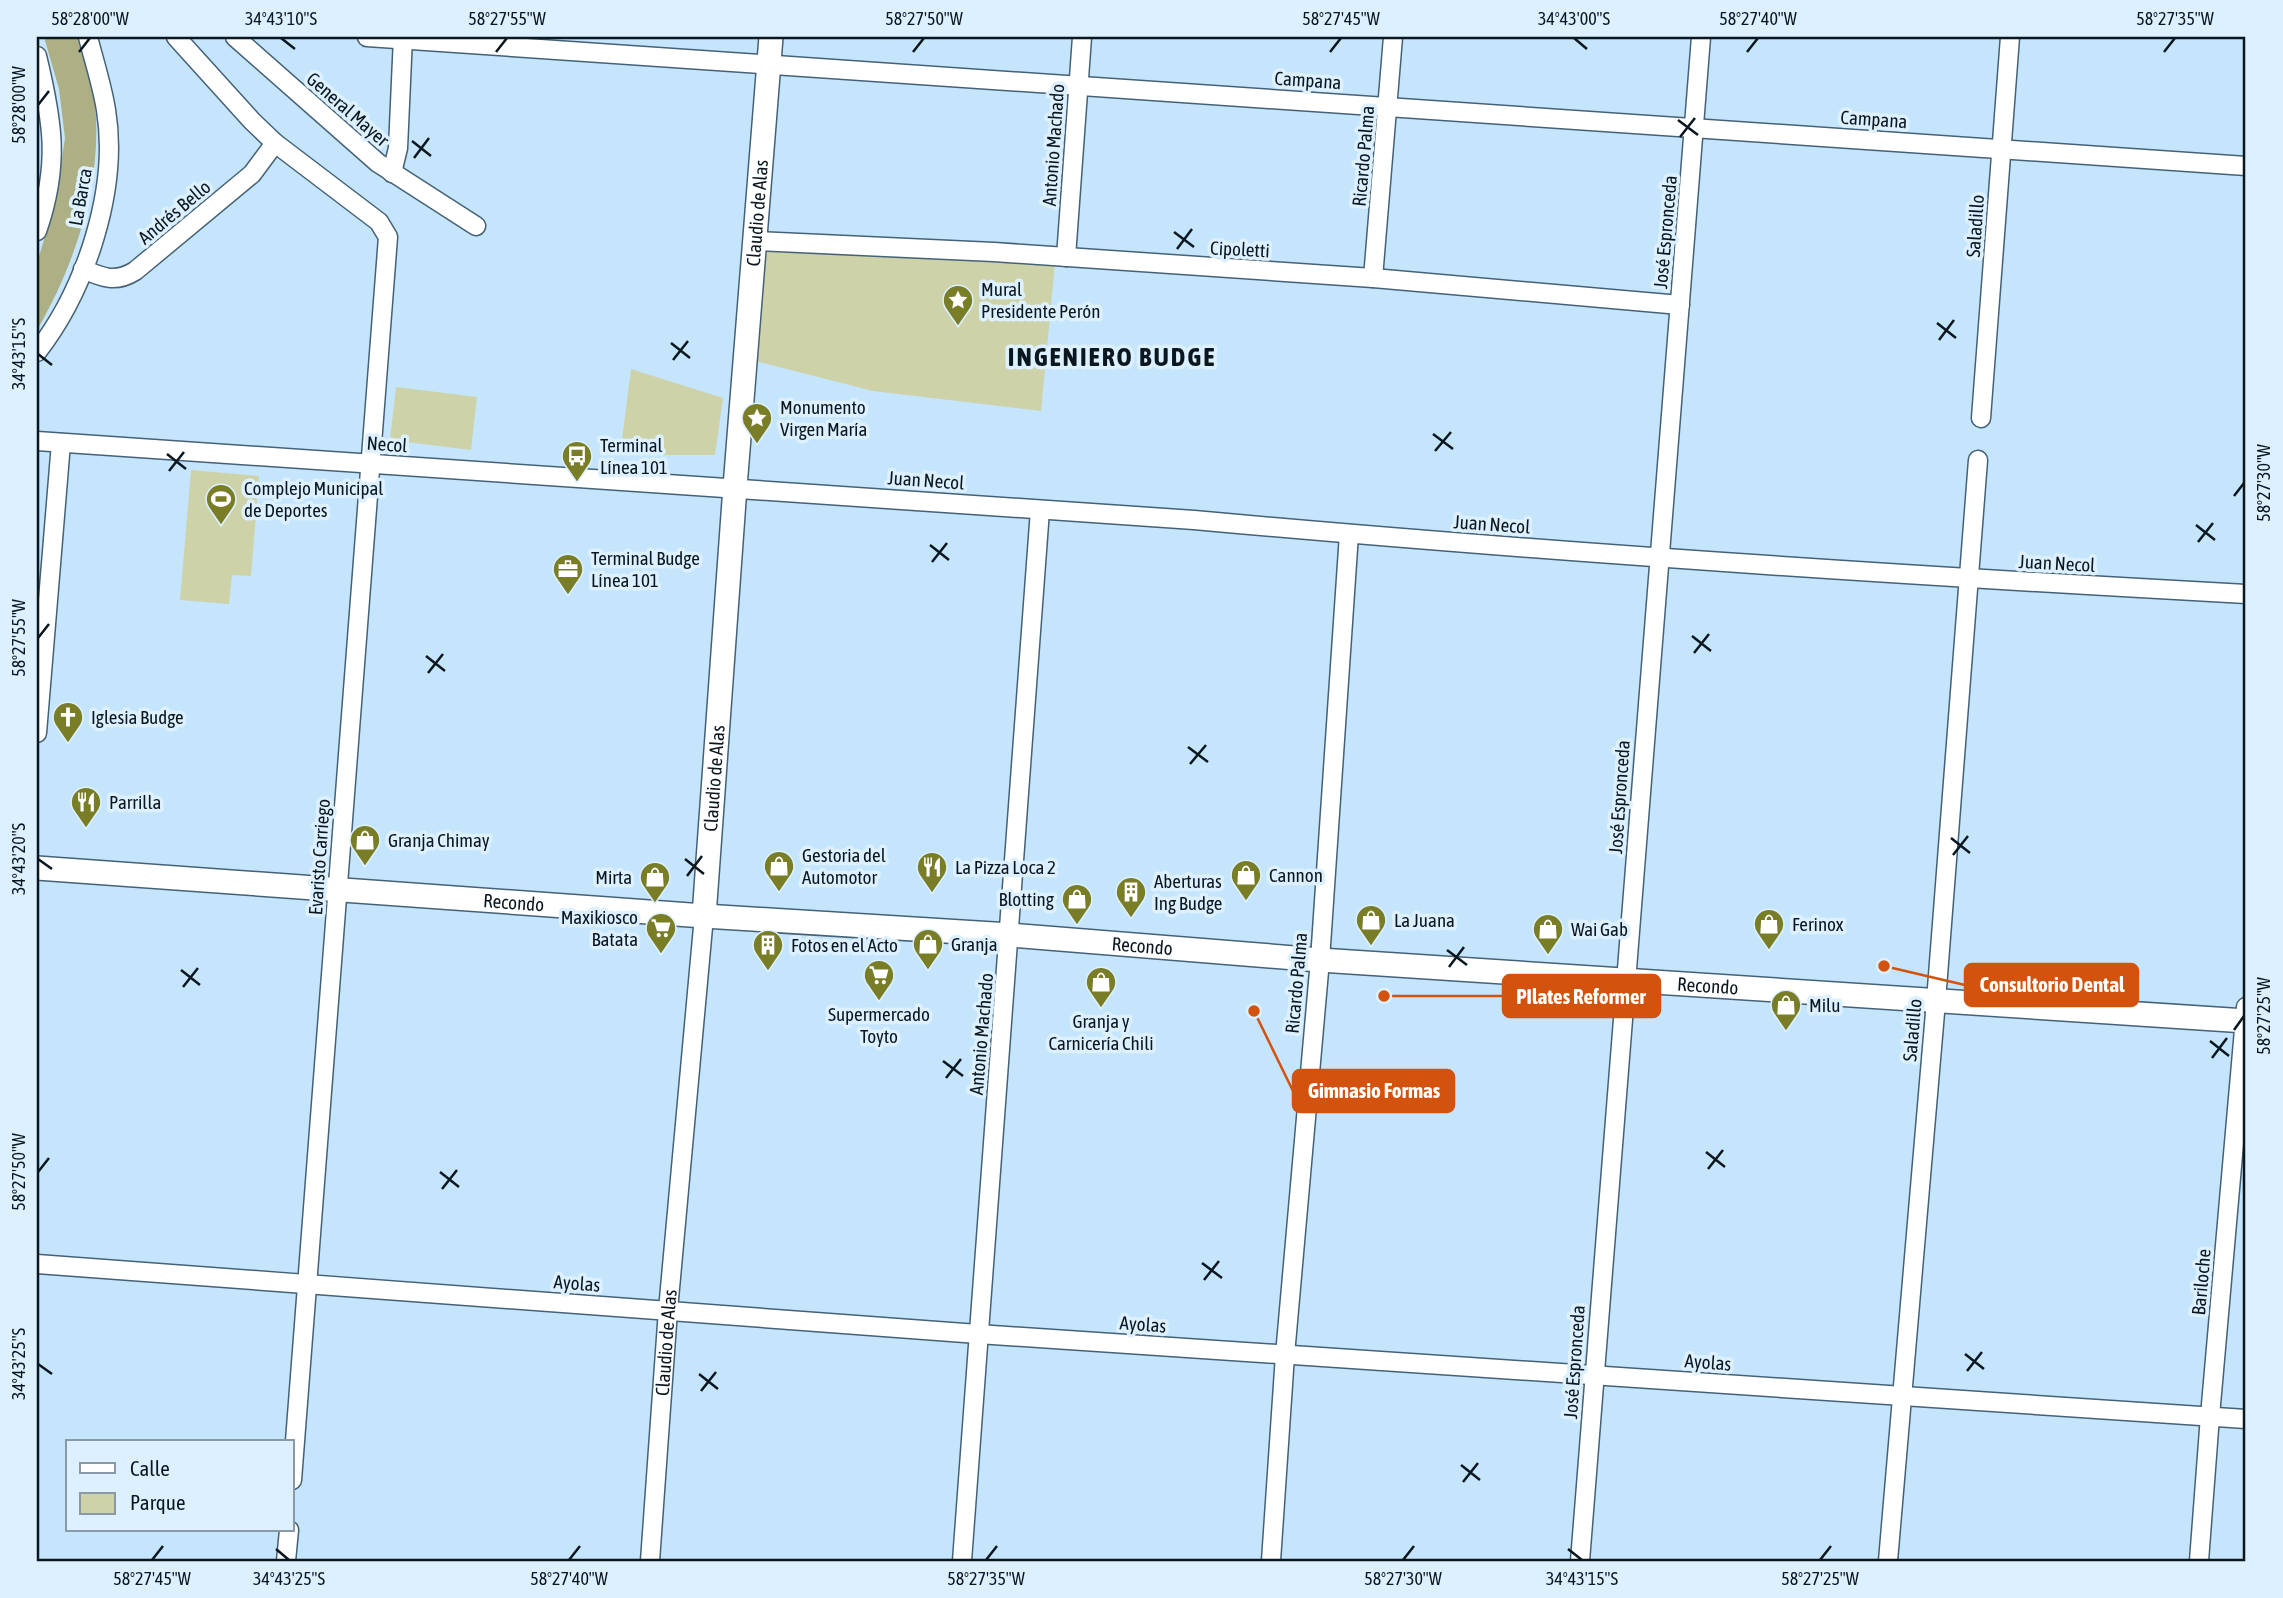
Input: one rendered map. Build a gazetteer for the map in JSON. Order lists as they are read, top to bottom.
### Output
{
  "streets": {
    "street": [
      "Campana",
      "General Mayer",
      "Antonio Machado",
      "Ricardo Palma",
      "La Barca",
      "Andrés Bello",
      "Claudio de Alas",
      "Saladillo",
      "José Espronceda",
      "Cipoletti",
      "Necol",
      "Juan Necol",
      "Evaristo Carriego",
      "Recondo",
      "Bariloche",
      "Ayolas"
    ]
  },
  "crossings": [
    ["Campana", "Antonio Machado"],
    ["Campana", "Ricardo Palma"],
    ["Campana", "Claudio de Alas"],
    ["Campana", "Saladillo"],
    ["Campana", "José Espronceda"],
    ["Antonio Machado", "Cipoletti"],
    ["Antonio Machado", "Juan Necol"],
    ["Antonio Machado", "Recondo"],
    ["Antonio Machado", "Ayolas"],
    ["Ricardo Palma", "Cipoletti"],
    ["Ricardo Palma", "Juan Necol"],
    ["Ricardo Palma", "Recondo"],
    ["Ricardo Palma", "Ayolas"],
    ["La Barca", "Andrés Bello"],
    ["Andrés Bello", "Evaristo Carriego"],
    ["Claudio de Alas", "Cipoletti"],
    ["Claudio de Alas", "Necol"],
    ["Claudio de Alas", "Juan Necol"],
    ["Claudio de Alas", "Recondo"],
    ["Claudio de Alas", "Ayolas"],
    ["Saladillo", "Juan Necol"],
    ["Saladillo", "Recondo"],
    ["Saladillo", "Ayolas"],
    ["José Espronceda", "Cipoletti"],
    ["José Espronceda", "Juan Necol"],
    ["José Espronceda", "Recondo"],
    ["José Espronceda", "Ayolas"],
    ["Necol", "Juan Necol"],
    ["Necol", "Evaristo Carriego"],
    ["Evaristo Carriego", "Recondo"],
    ["Evaristo Carriego", "Ayolas"],
    ["Recondo", "Bariloche"],
    ["Bariloche", "Ayolas"]
  ],
  "districts": ["INGENIERO BUDGE"],
  "places": {
    "place": ["Mural Presidente Perón", "Monumento Virgen María"],
    "bus stop": ["Terminal Línea 101"],
    "sports": ["Complejo Municipal de Deportes"],
    "office": ["Terminal Budge Línea 101"],
    "church": ["Iglesia Budge"],
    "restaurant": ["Parrilla", "La Pizza Loca 2"],
    "shop": [
      "Granja Chimay",
      "Gestoria del Automotor",
      "Cannon",
      "Mirta",
      "Blotting",
      "La Juana",
      "Ferinox",
      "Wai Gab",
      "Granja",
      "Granja y Carnicería Chili",
      "Milu"
    ],
    "building": ["Aberturas Ing Budge", "Fotos en el Acto"],
    "supermarket": ["Maxikiosco Batata", "Supermercado Toyto"],
    "other": ["Consultorio Dental", "PIlates Reformer", "Gimnasio Formas"]
  },
  "legend": ["Calle", "Parque"],
  "coordinates": [
    "58°28'00\"W",
    "34°43'10\"S",
    "58°27'55\"W",
    "58°27'50\"W",
    "58°27'45\"W",
    "34°43'00\"S",
    "58°27'40\"W",
    "58°27'35\"W",
    "34°43'15\"S",
    "58°27'30\"W",
    "34°43'20\"S",
    "58°27'25\"W",
    "34°43'25\"S"
  ]
}
